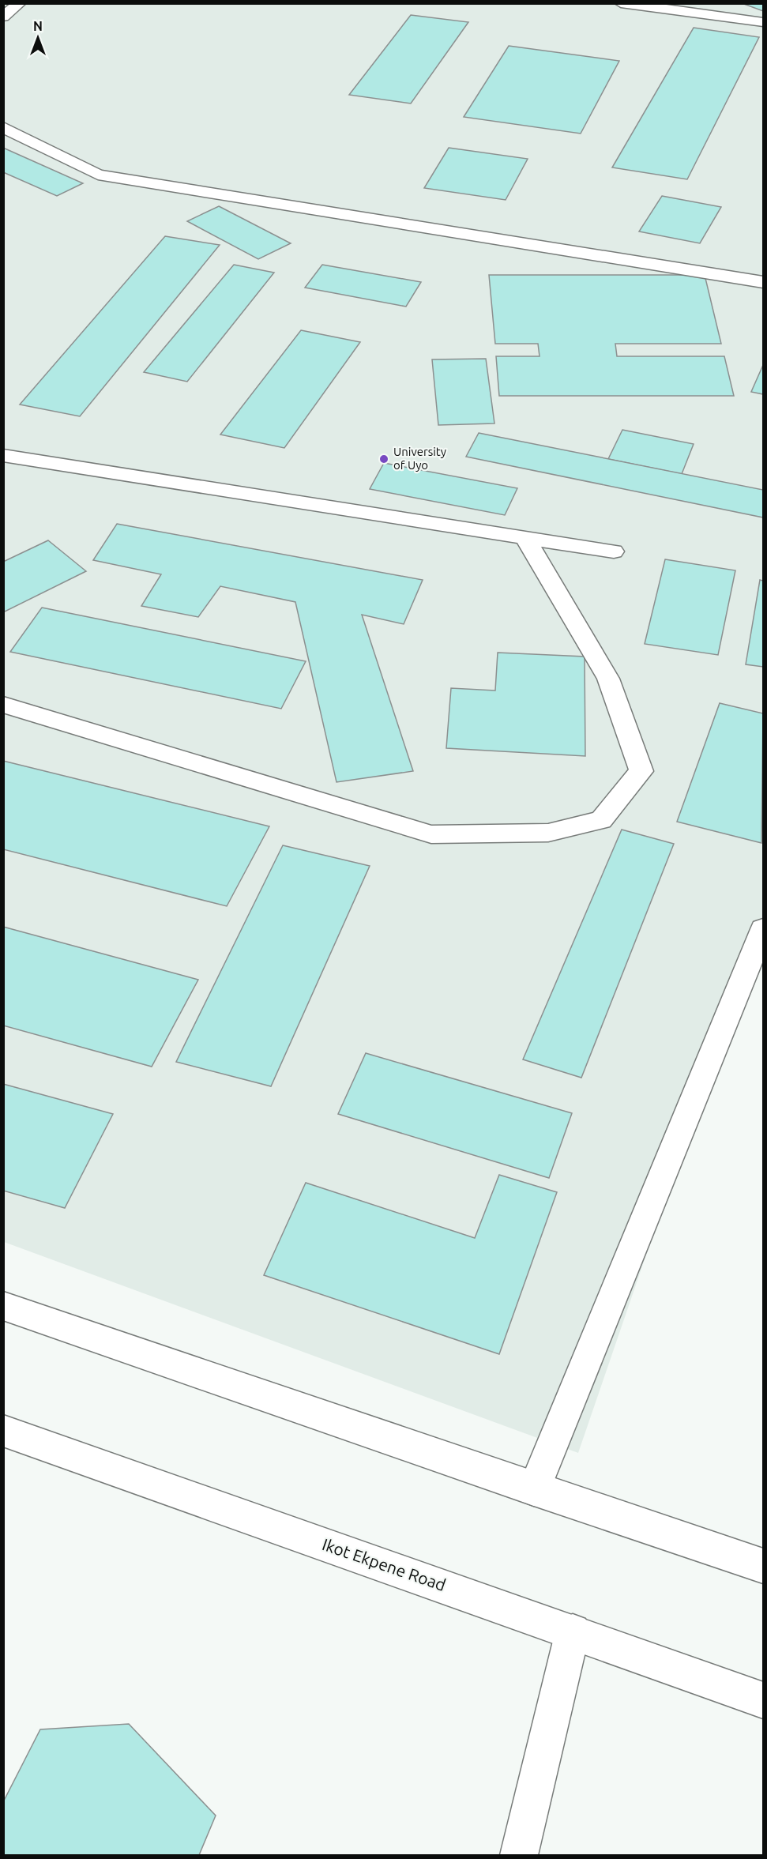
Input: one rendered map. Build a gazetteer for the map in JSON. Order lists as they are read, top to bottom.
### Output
{
  "streets": {
    "main road": ["Ikot Ekpene Road"]
  },
  "places": ["University of Uyo"],
  "north": "top"
}
